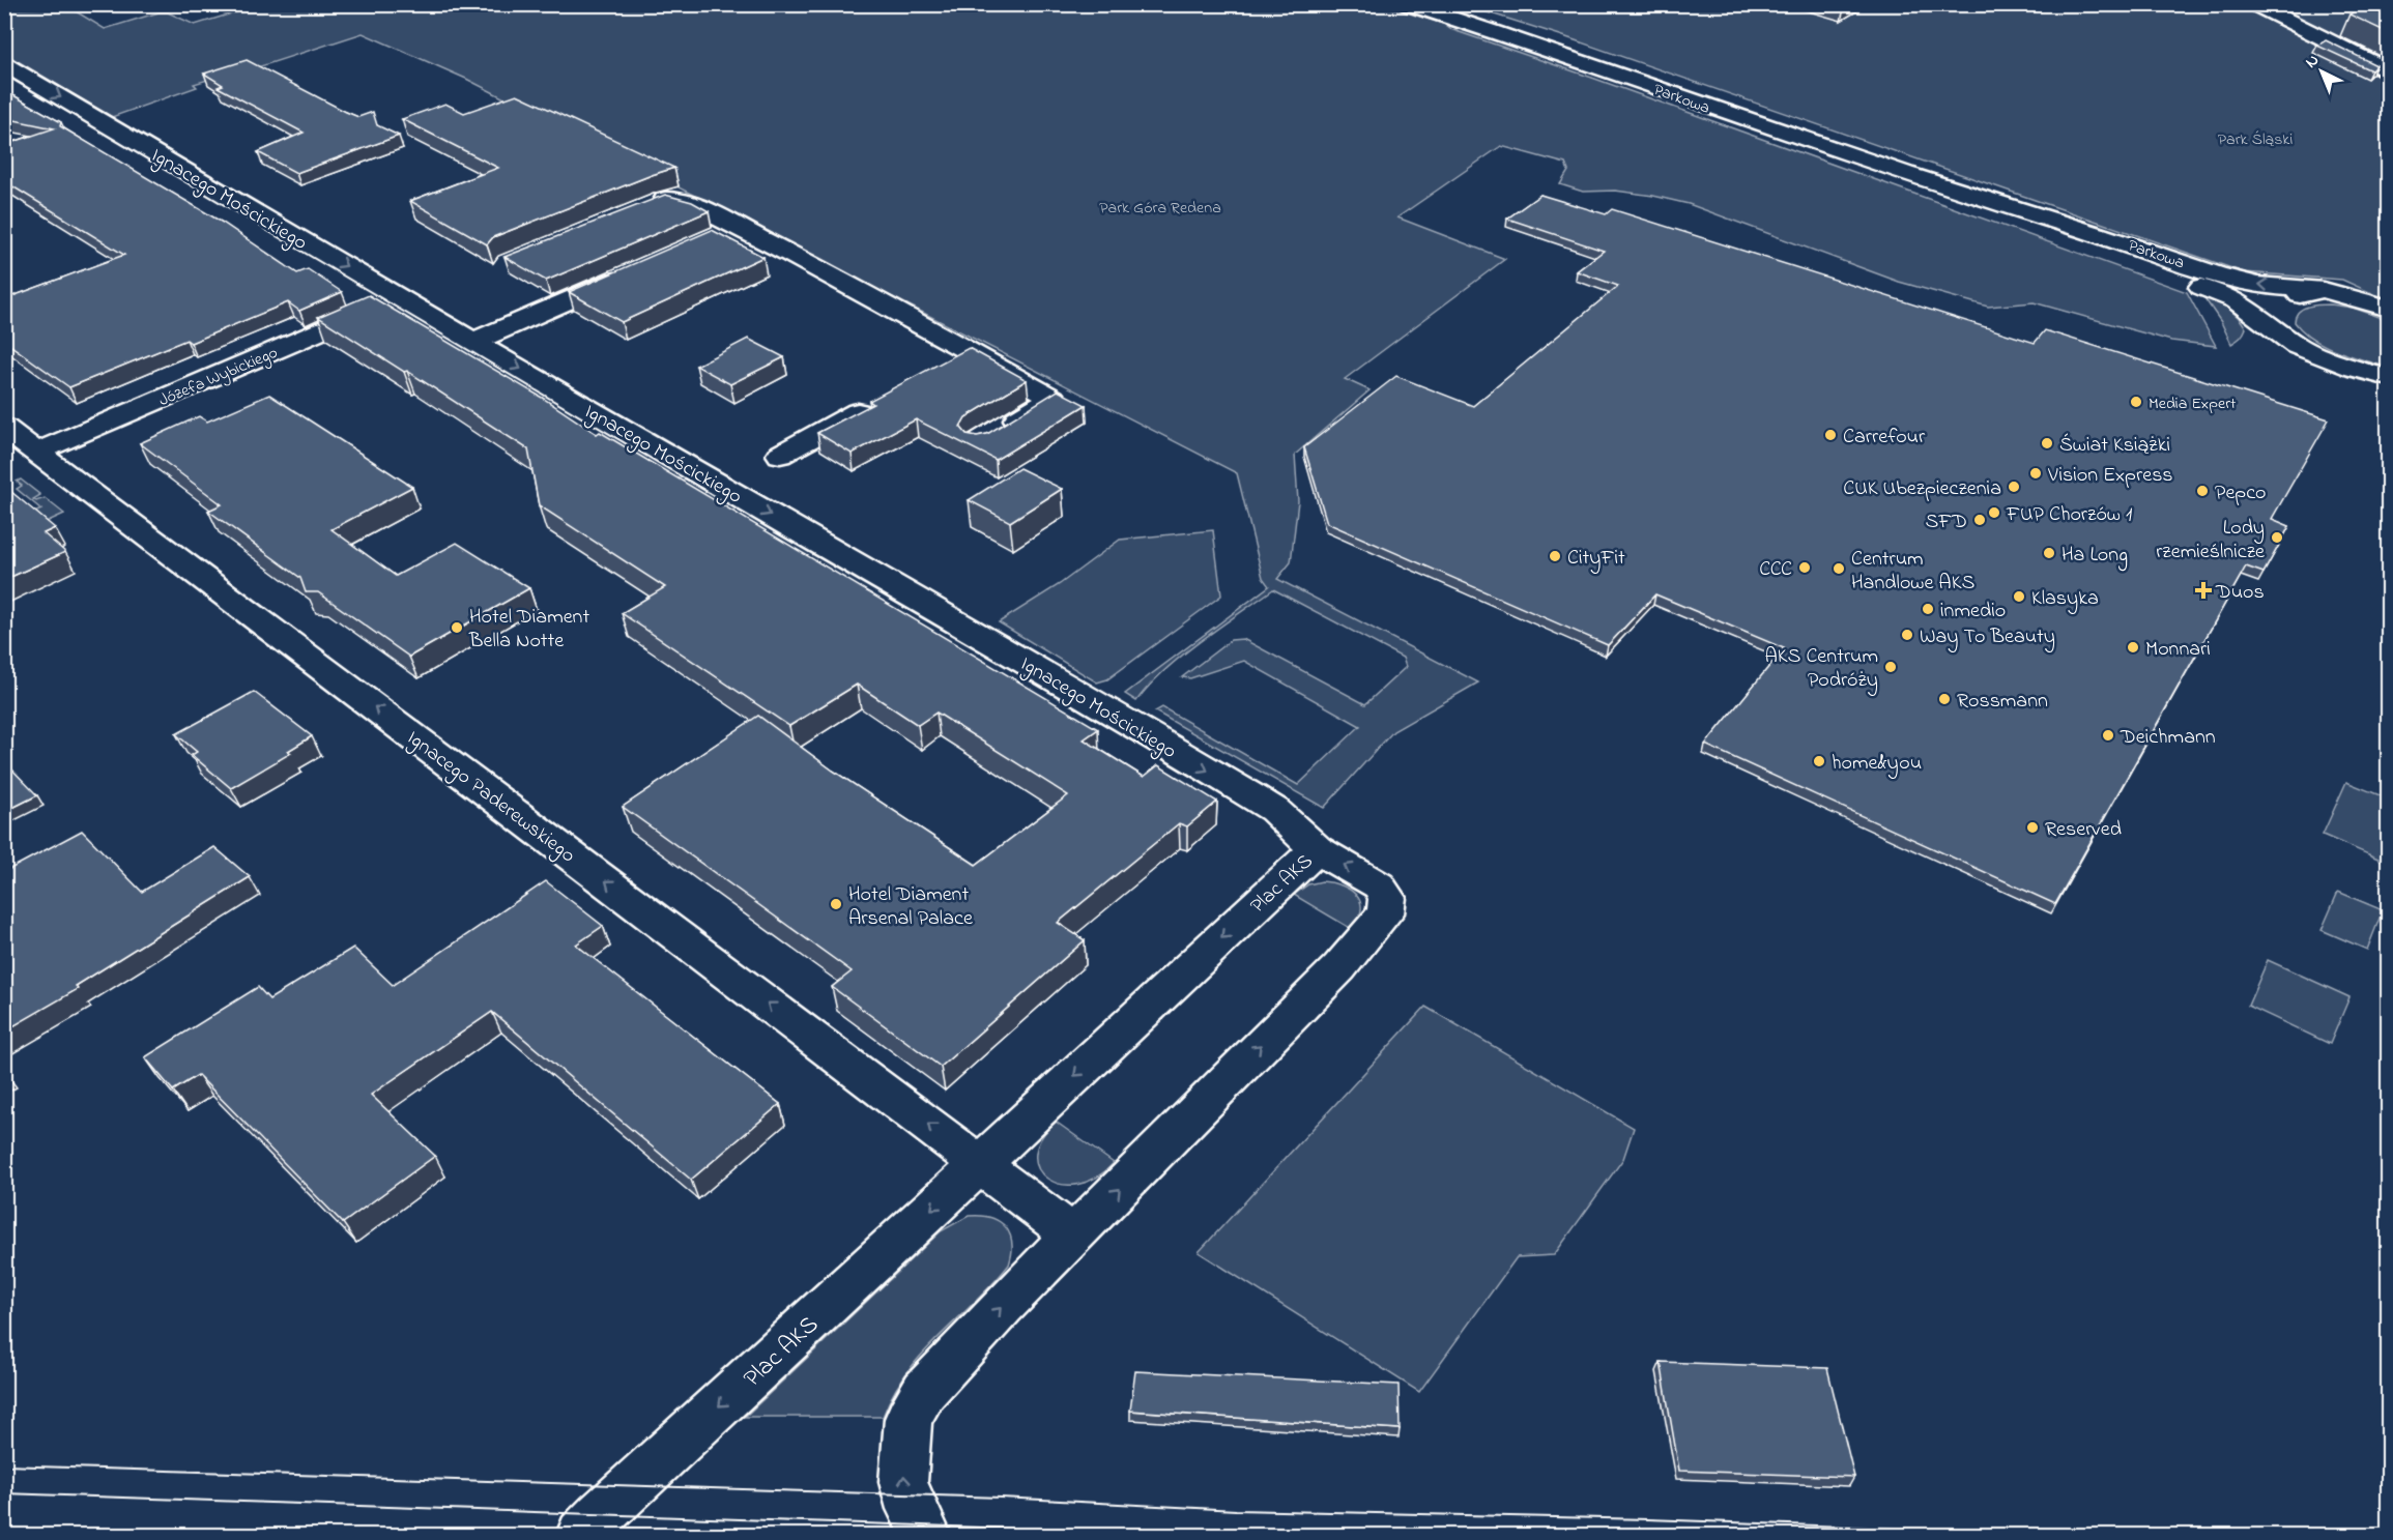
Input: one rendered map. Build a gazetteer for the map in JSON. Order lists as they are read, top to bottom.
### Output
{
  "streets": {
    "street": [
      "Parkowa",
      "Ignacego Mościckiego",
      "Józefa Wybickiego",
      "Ignacego Paderewskiego",
      "Plac AKS"
    ]
  },
  "crossings": [
    ["Ignacego Mościckiego", "Józefa Wybickiego"],
    ["Ignacego Mościckiego", "Plac AKS"],
    ["Józefa Wybickiego", "Ignacego Paderewskiego"],
    ["Ignacego Paderewskiego", "Plac AKS"]
  ],
  "one_way": ["Ignacego Mościckiego", "Ignacego Paderewskiego"],
  "parks": ["Park Śląski", "Park Góra Redena"],
  "places": {
    "other": [
      "Media Expert",
      "Carrefour",
      "Świat Książki",
      "Vision Express",
      "CUK Ubezpieczenia",
      "Pepco",
      "FUP Chorzów 1",
      "SFD",
      "Lody rzemieślnicze",
      "Ha Long",
      "CityFit",
      "CCC",
      "Centrum Handlowe AKS",
      "Klasyka",
      "inmedio",
      "Hotel Diament Bella Notte",
      "Way To Beauty",
      "Monnari",
      "AKS Centrum Podróży",
      "Rossmann",
      "Deichmann",
      "home&you",
      "Reserved",
      "Hotel Diament Arsenal Palace"
    ],
    "health": ["Duos"]
  },
  "north": "top left"
}
